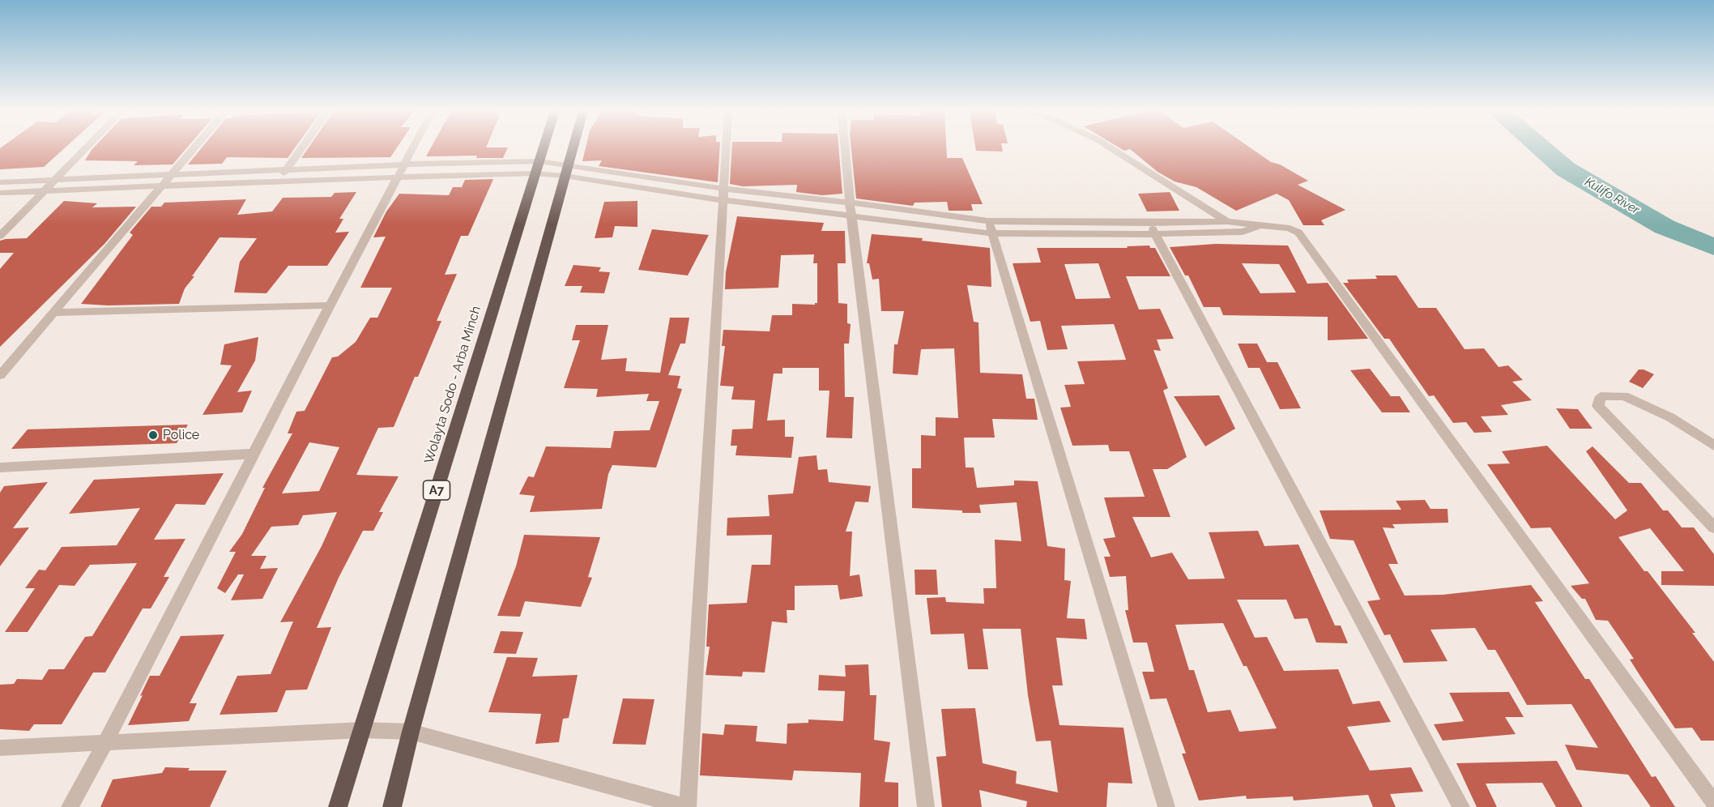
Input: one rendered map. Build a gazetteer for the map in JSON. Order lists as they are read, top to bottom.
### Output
{
  "streets": {
    "highway": ["Wolayta Sodo - Arba Minch", "A7"]
  },
  "water": ["Kulifo River"],
  "places": ["Police"]
}
